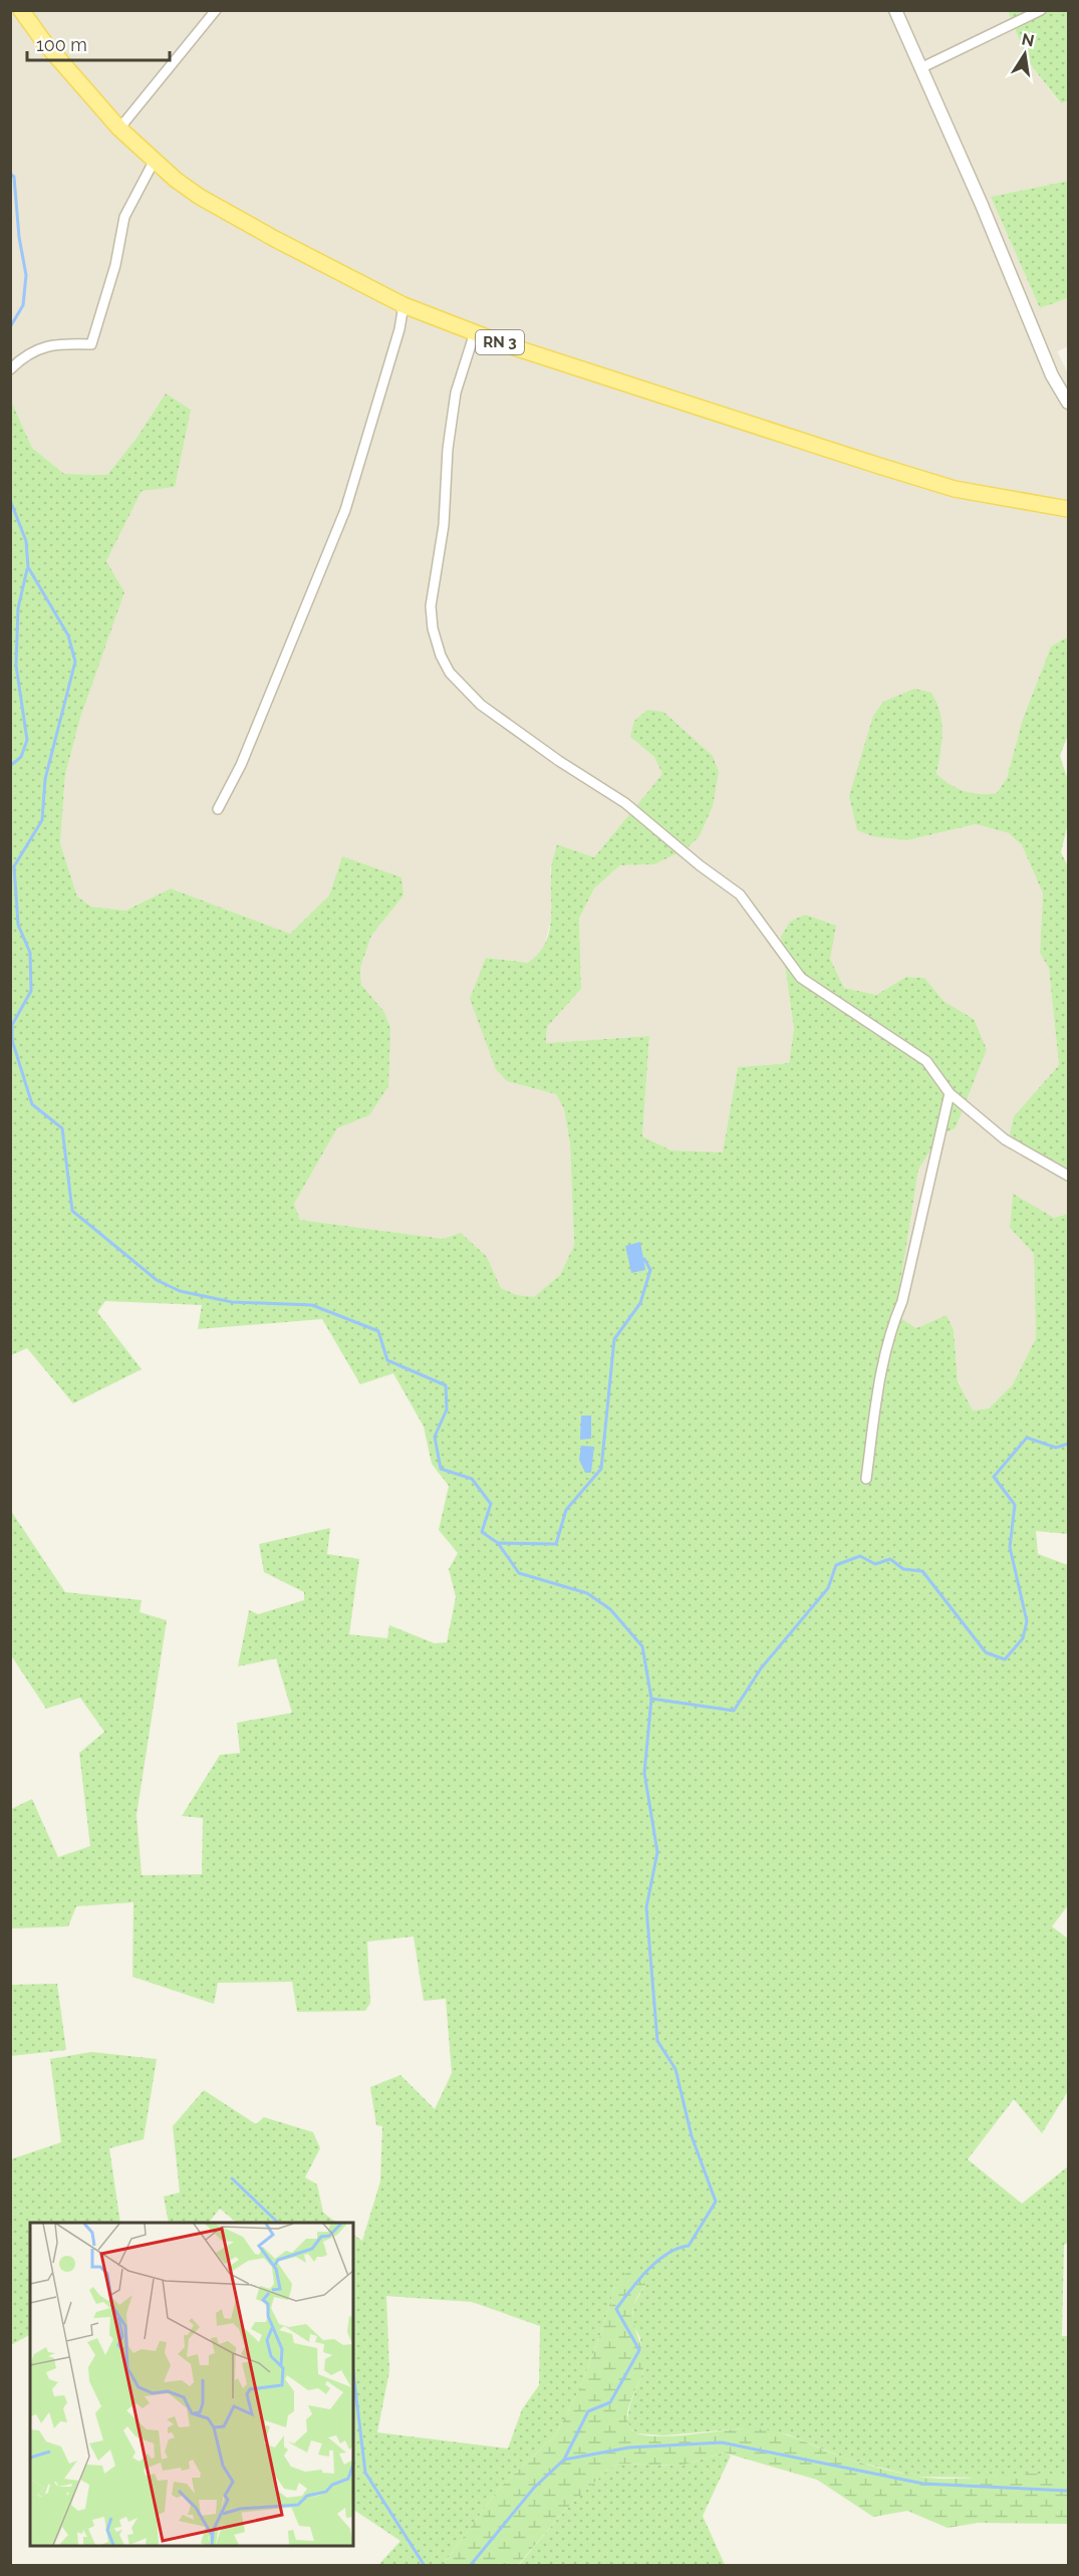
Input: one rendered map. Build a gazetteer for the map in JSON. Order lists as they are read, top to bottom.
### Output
{
  "streets": {
    "main road": ["RN 3"]
  },
  "scale_bar": "100 m",
  "north": "top"
}
